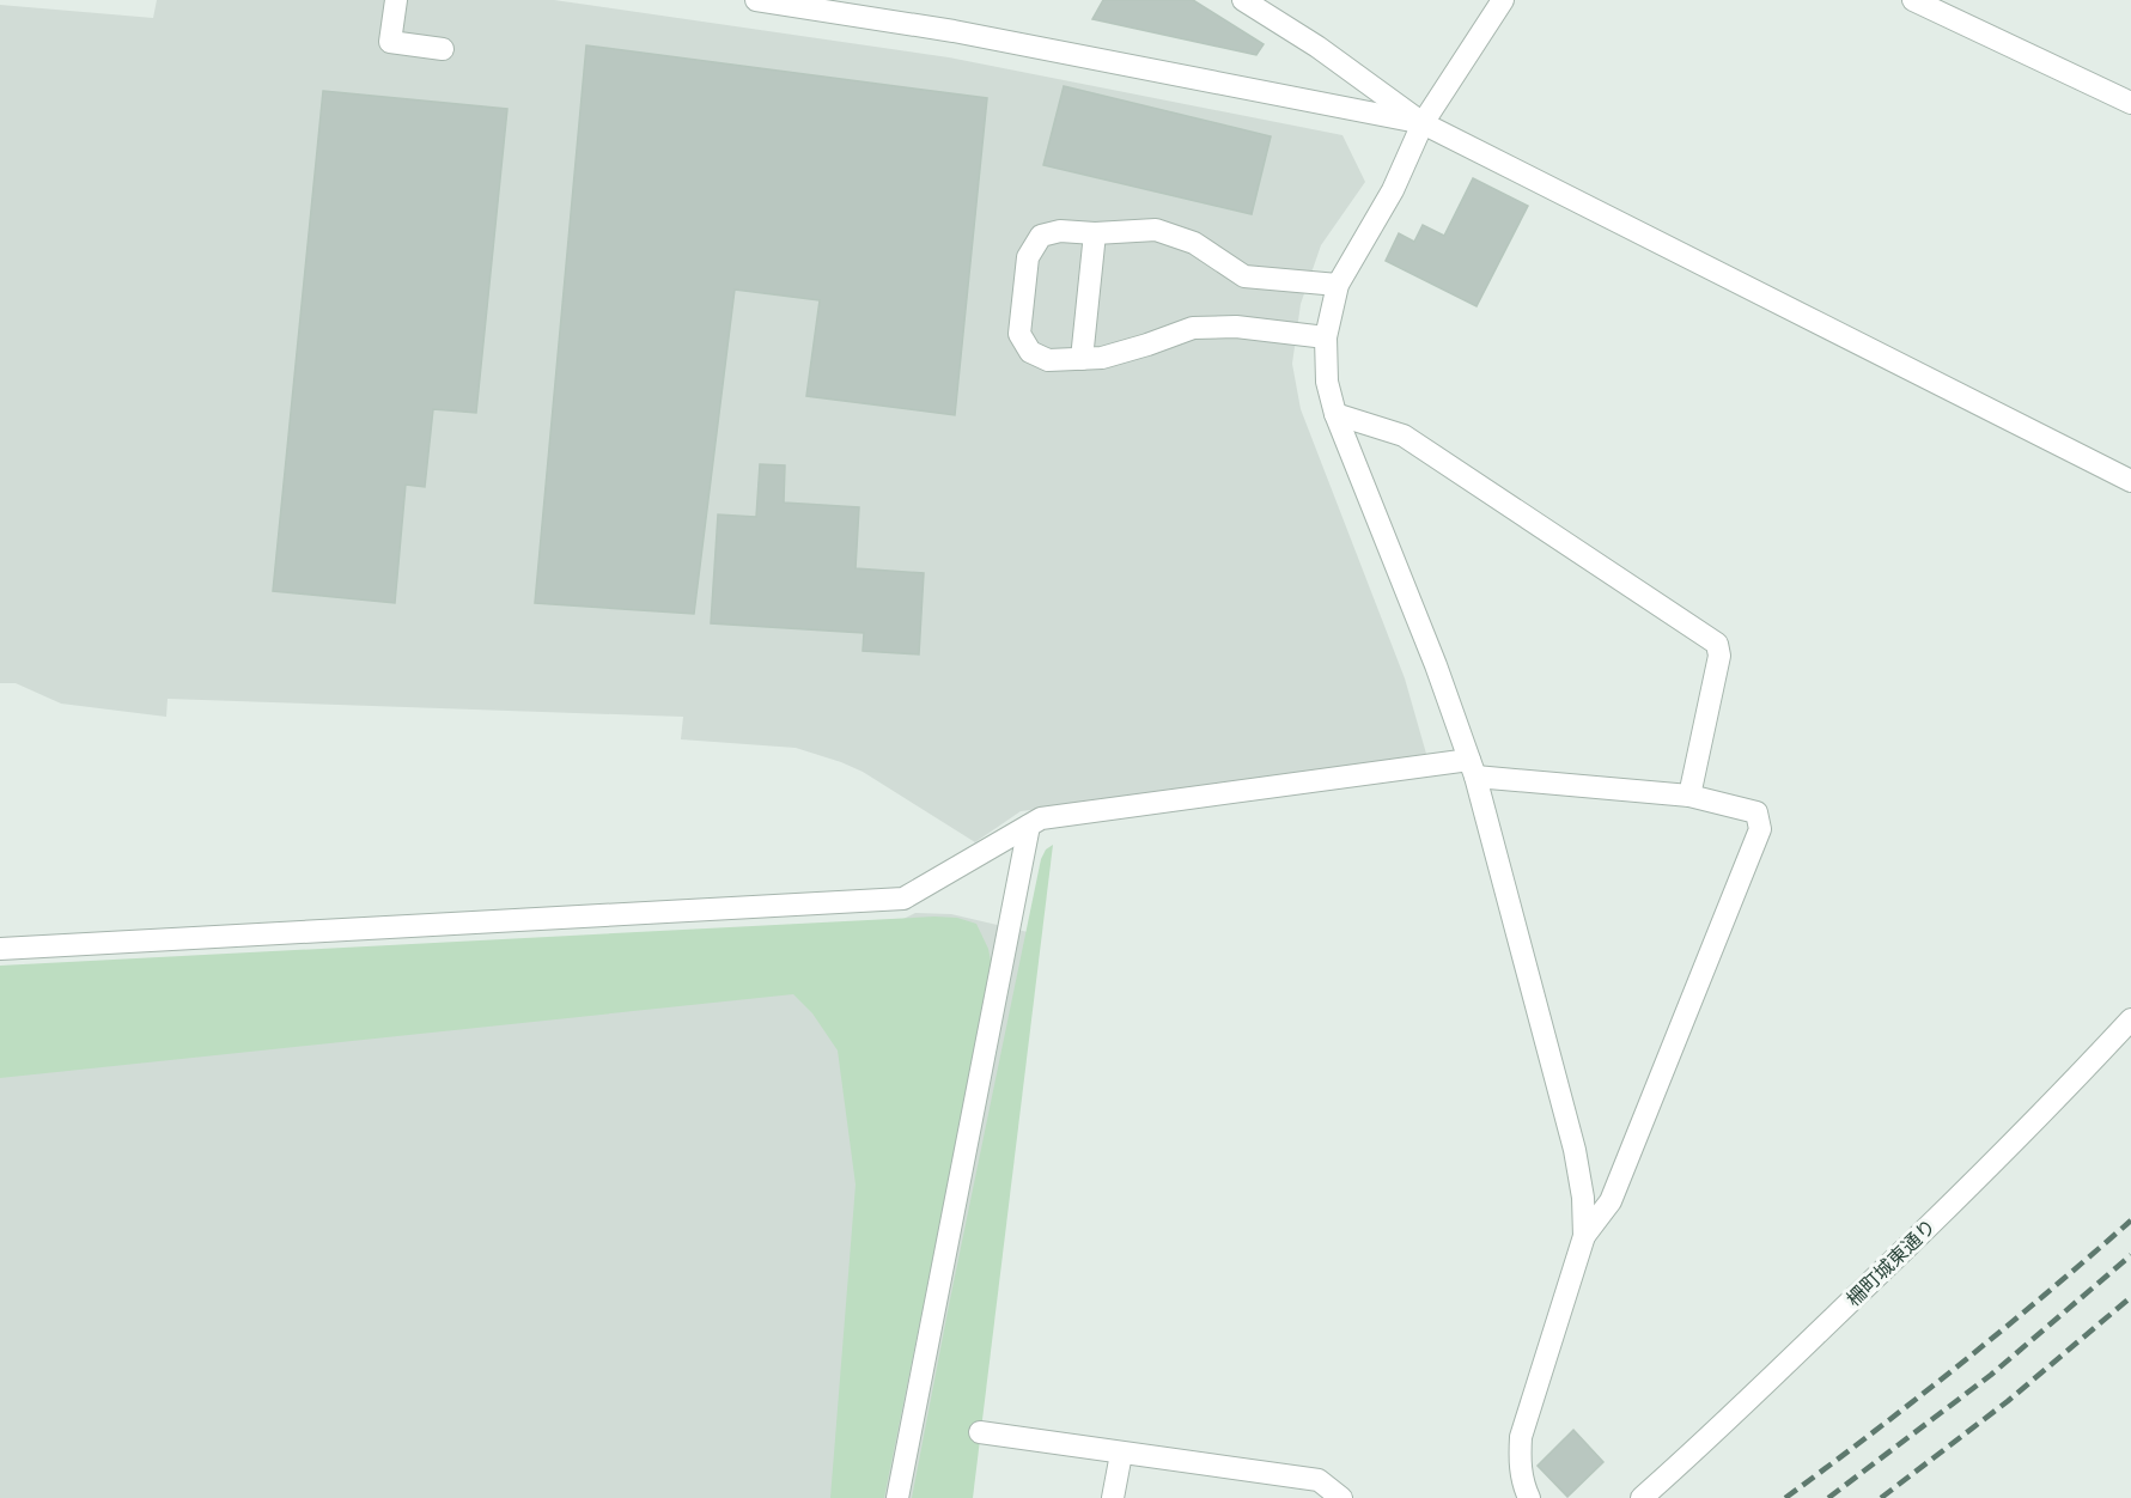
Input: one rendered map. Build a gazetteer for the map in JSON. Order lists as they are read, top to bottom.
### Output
{
  "streets": {
    "street": ["柵町城東通り"]
  }
}
